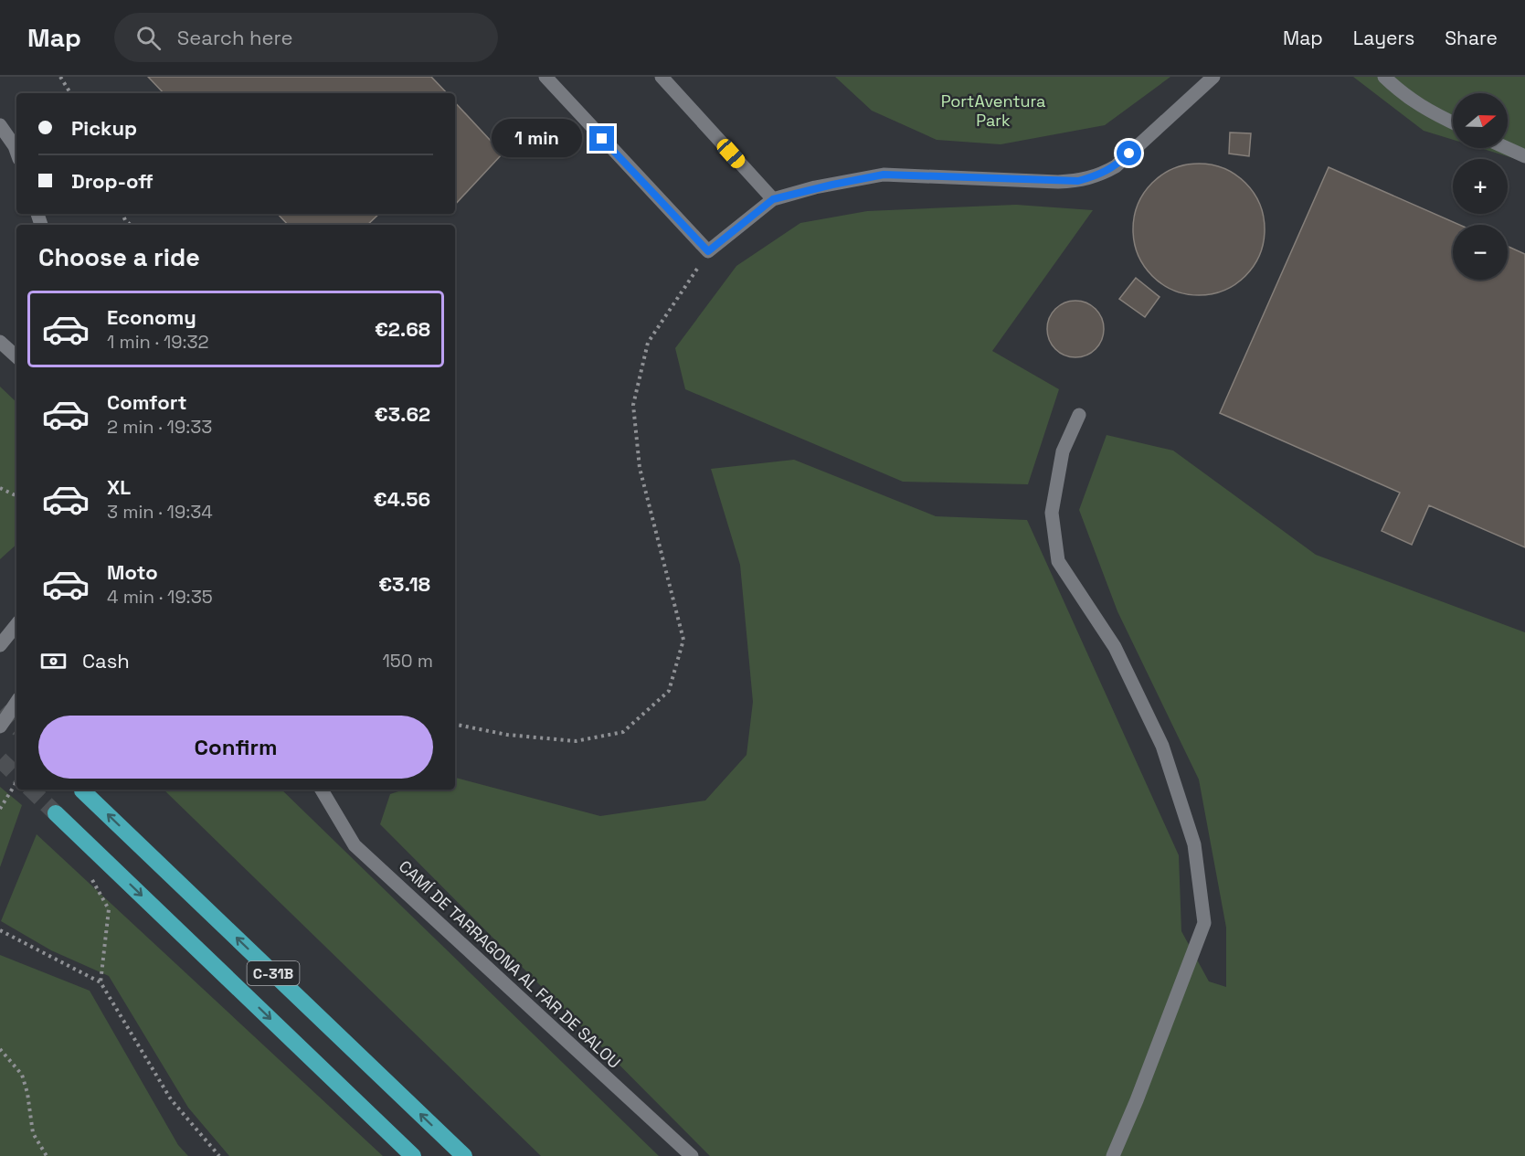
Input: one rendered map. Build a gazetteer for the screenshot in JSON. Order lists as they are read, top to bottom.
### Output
{
  "streets": {
    "highway": ["C-31B"],
    "street": ["CAMÍ DE TARRAGONA AL FAR DE SALOU"]
  },
  "parks": ["PortAventura Park"],
  "north": "right",
  "page": {
    "header": "Map",
    "search": "Search here",
    "nav": ["Map", "Layers", "Share"],
    "map_buttons": ["+", "−"],
    "banner": ["Pickup", "Drop-off"],
    "bubble": "1 min",
    "heading": "Choose a ride",
    "list": [
      {
        "name": "Economy",
        "note": "1 min · 19:32",
        "value": "€2.68"
      },
      {
        "name": "Comfort",
        "note": "2 min · 19:33",
        "value": "€3.62"
      },
      {
        "name": "XL",
        "note": "3 min · 19:34",
        "value": "€4.56"
      },
      {
        "name": "Moto",
        "note": "4 min · 19:35",
        "value": "€3.18"
      }
    ],
    "pay": ["Cash", "150 m"],
    "buttons": "Confirm"
  }
}
